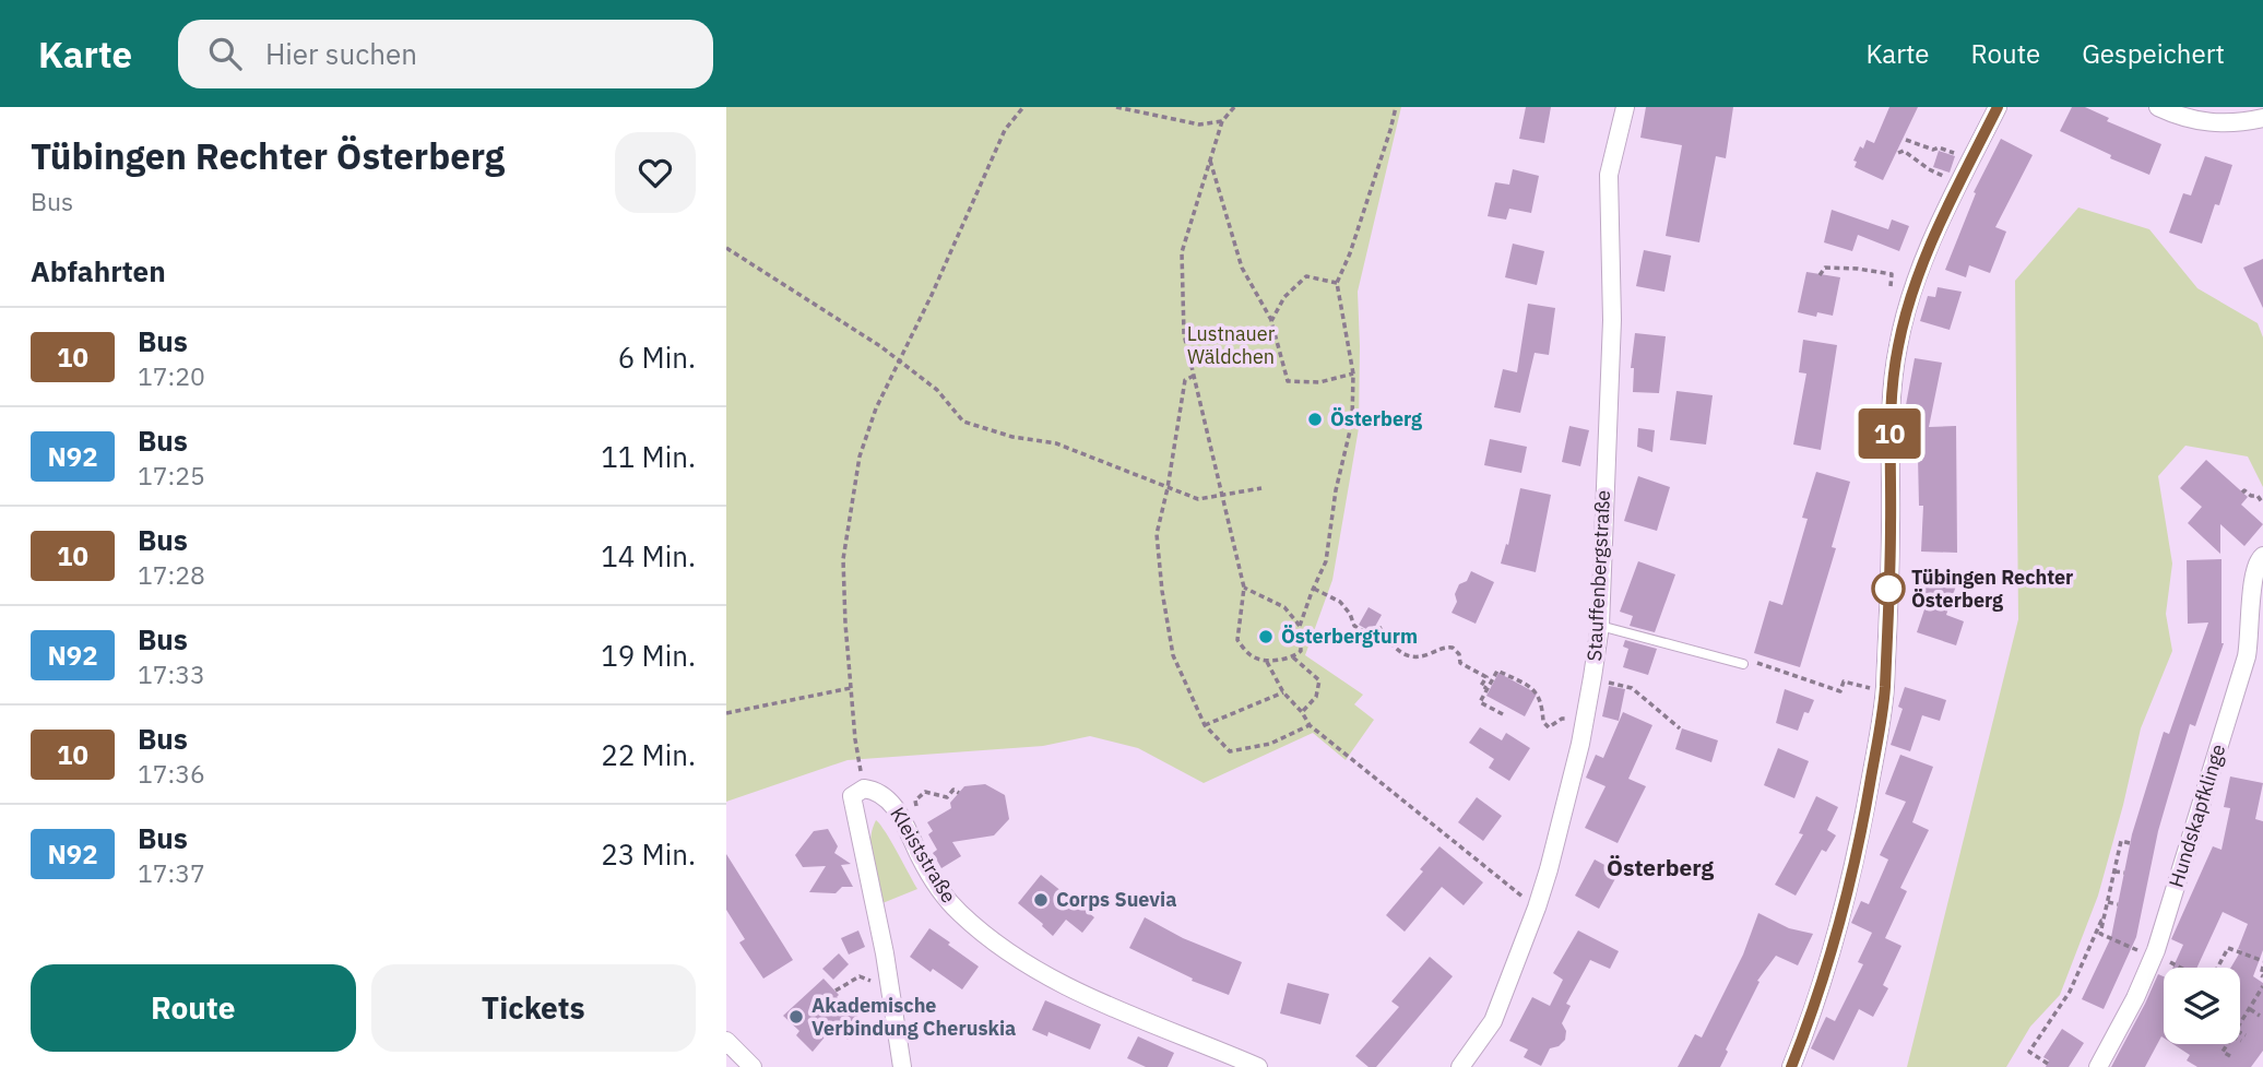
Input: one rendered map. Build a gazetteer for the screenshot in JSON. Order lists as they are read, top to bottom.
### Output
{
  "streets": {
    "street": ["Stauffenbergstraße", "Hundskapfklinge", "Kleiststraße"]
  },
  "districts": ["Österberg"],
  "parks": ["Lustnauer Wäldchen"],
  "places": [
    "Österberg",
    "Tübingen Rechter Österberg",
    "Österbergturm",
    "Corps Suevia",
    "Akademische Verbindung Cheruskia"
  ],
  "lines": ["bus line 10"],
  "page": {
    "header": "Karte",
    "search": "Hier suchen",
    "nav": ["Karte", "Route", "Gespeichert"],
    "heading": [
      ["Tübingen Rechter Österberg", "Bus"],
      "Abfahrten"
    ],
    "on_map": "10",
    "list": [
      {
        "mark": "10",
        "name": "Bus",
        "note": "17:20",
        "value": "6 Min."
      },
      {
        "mark": "N92",
        "name": "Bus",
        "note": "17:25",
        "value": "11 Min."
      },
      {
        "mark": "10",
        "name": "Bus",
        "note": "17:28",
        "value": "14 Min."
      },
      {
        "mark": "N92",
        "name": "Bus",
        "note": "17:33",
        "value": "19 Min."
      },
      {
        "mark": "10",
        "name": "Bus",
        "note": "17:36",
        "value": "22 Min."
      },
      {
        "mark": "N92",
        "name": "Bus",
        "note": "17:37",
        "value": "23 Min."
      }
    ],
    "buttons": ["Route", "Tickets"]
  }
}
